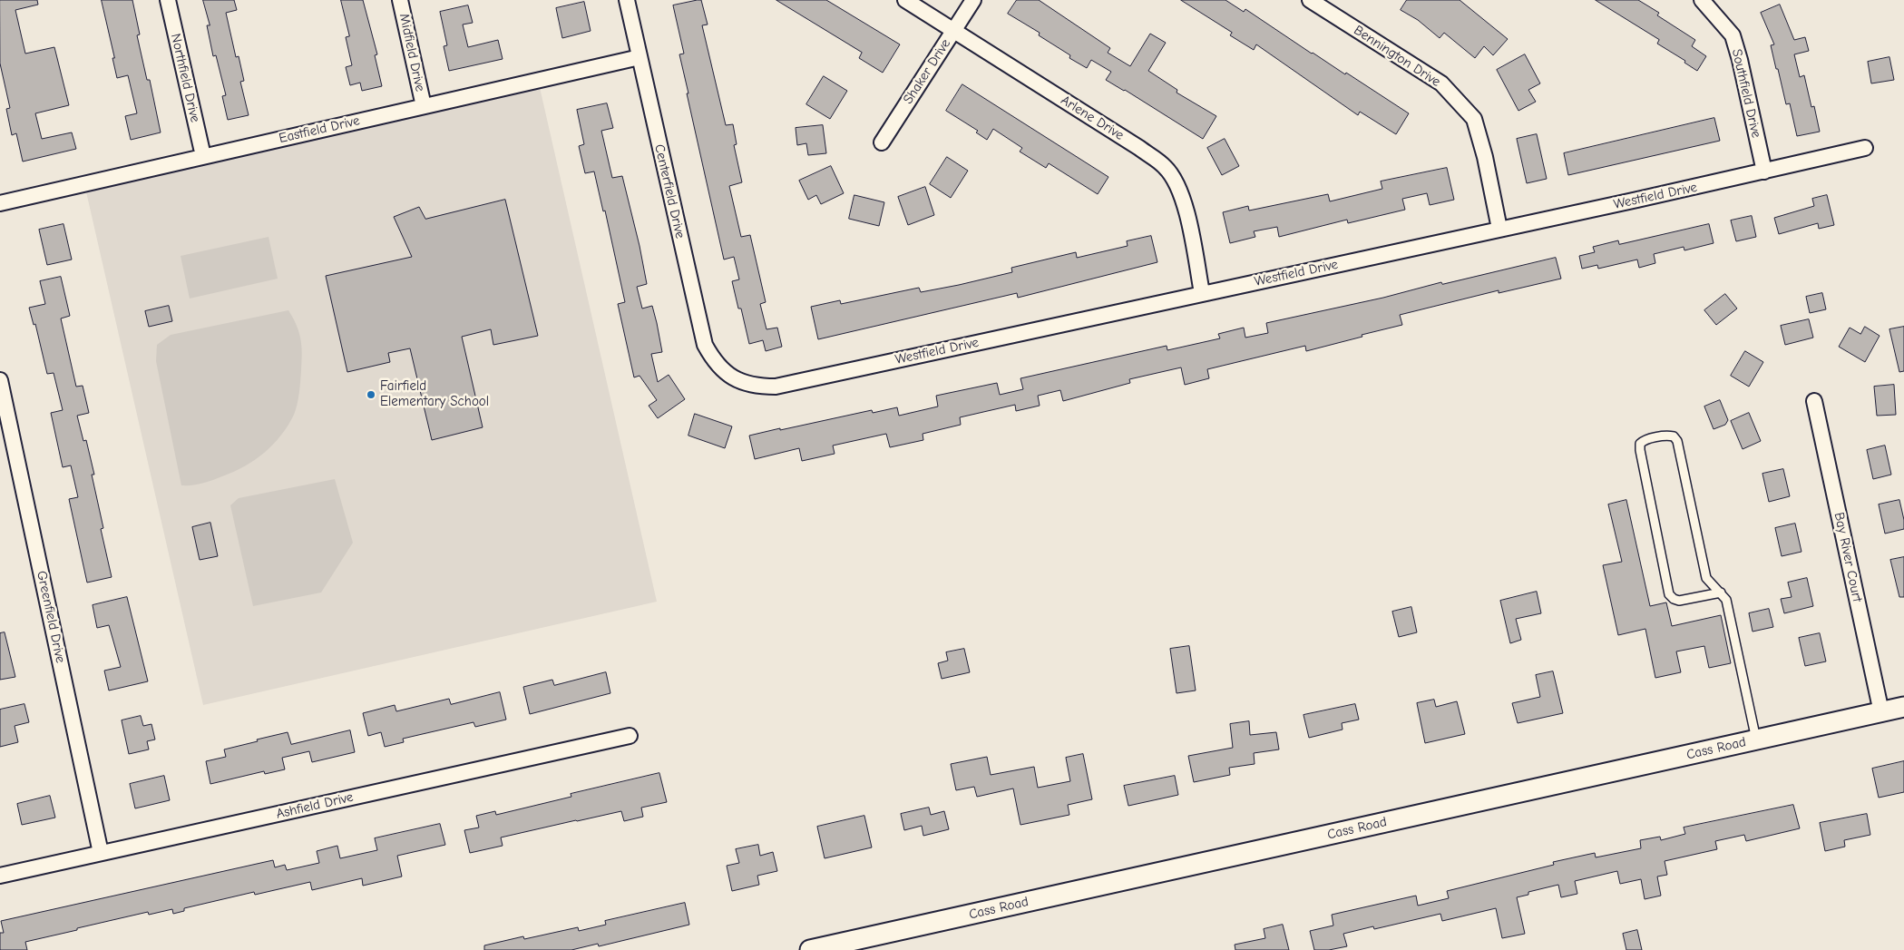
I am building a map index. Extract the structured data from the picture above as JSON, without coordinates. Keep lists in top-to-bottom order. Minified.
{"streets":{"street":["Midfield Drive","Bennington Drive","Shaker Drive","Northfield Drive","Southfield Drive","Arlene Drive","Eastfield Drive","Centerfield Drive","Westfield Drive","Bay River Court","Greenfield Drive","Cass Road","Ashfield Drive"]},"crossings":[["Midfield Drive","Eastfield Drive"],["Bennington Drive","Westfield Drive"],["Shaker Drive","Arlene Drive"],["Northfield Drive","Eastfield Drive"],["Southfield Drive","Westfield Drive"],["Arlene Drive","Westfield Drive"],["Eastfield Drive","Centerfield Drive"],["Centerfield Drive","Westfield Drive"],["Bay River Court","Cass Road"],["Greenfield Drive","Ashfield Drive"]],"places":["Fairfield Elementary School"]}
